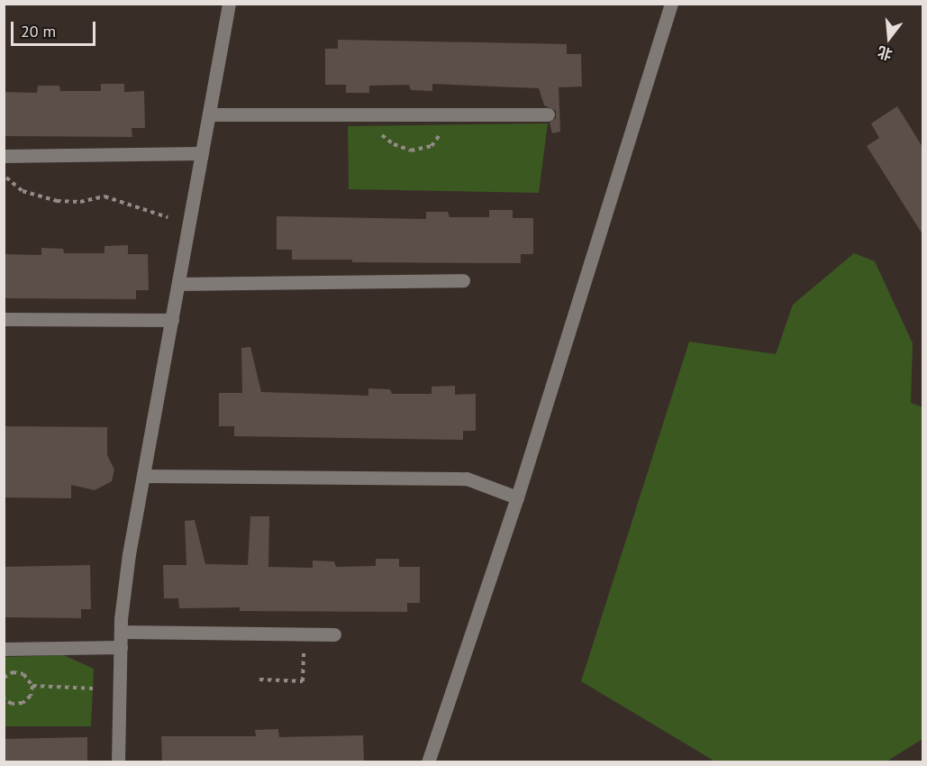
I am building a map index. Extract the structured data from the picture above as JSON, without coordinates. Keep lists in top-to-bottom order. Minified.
{"scale_bar":"20 m","north":"bottom"}
